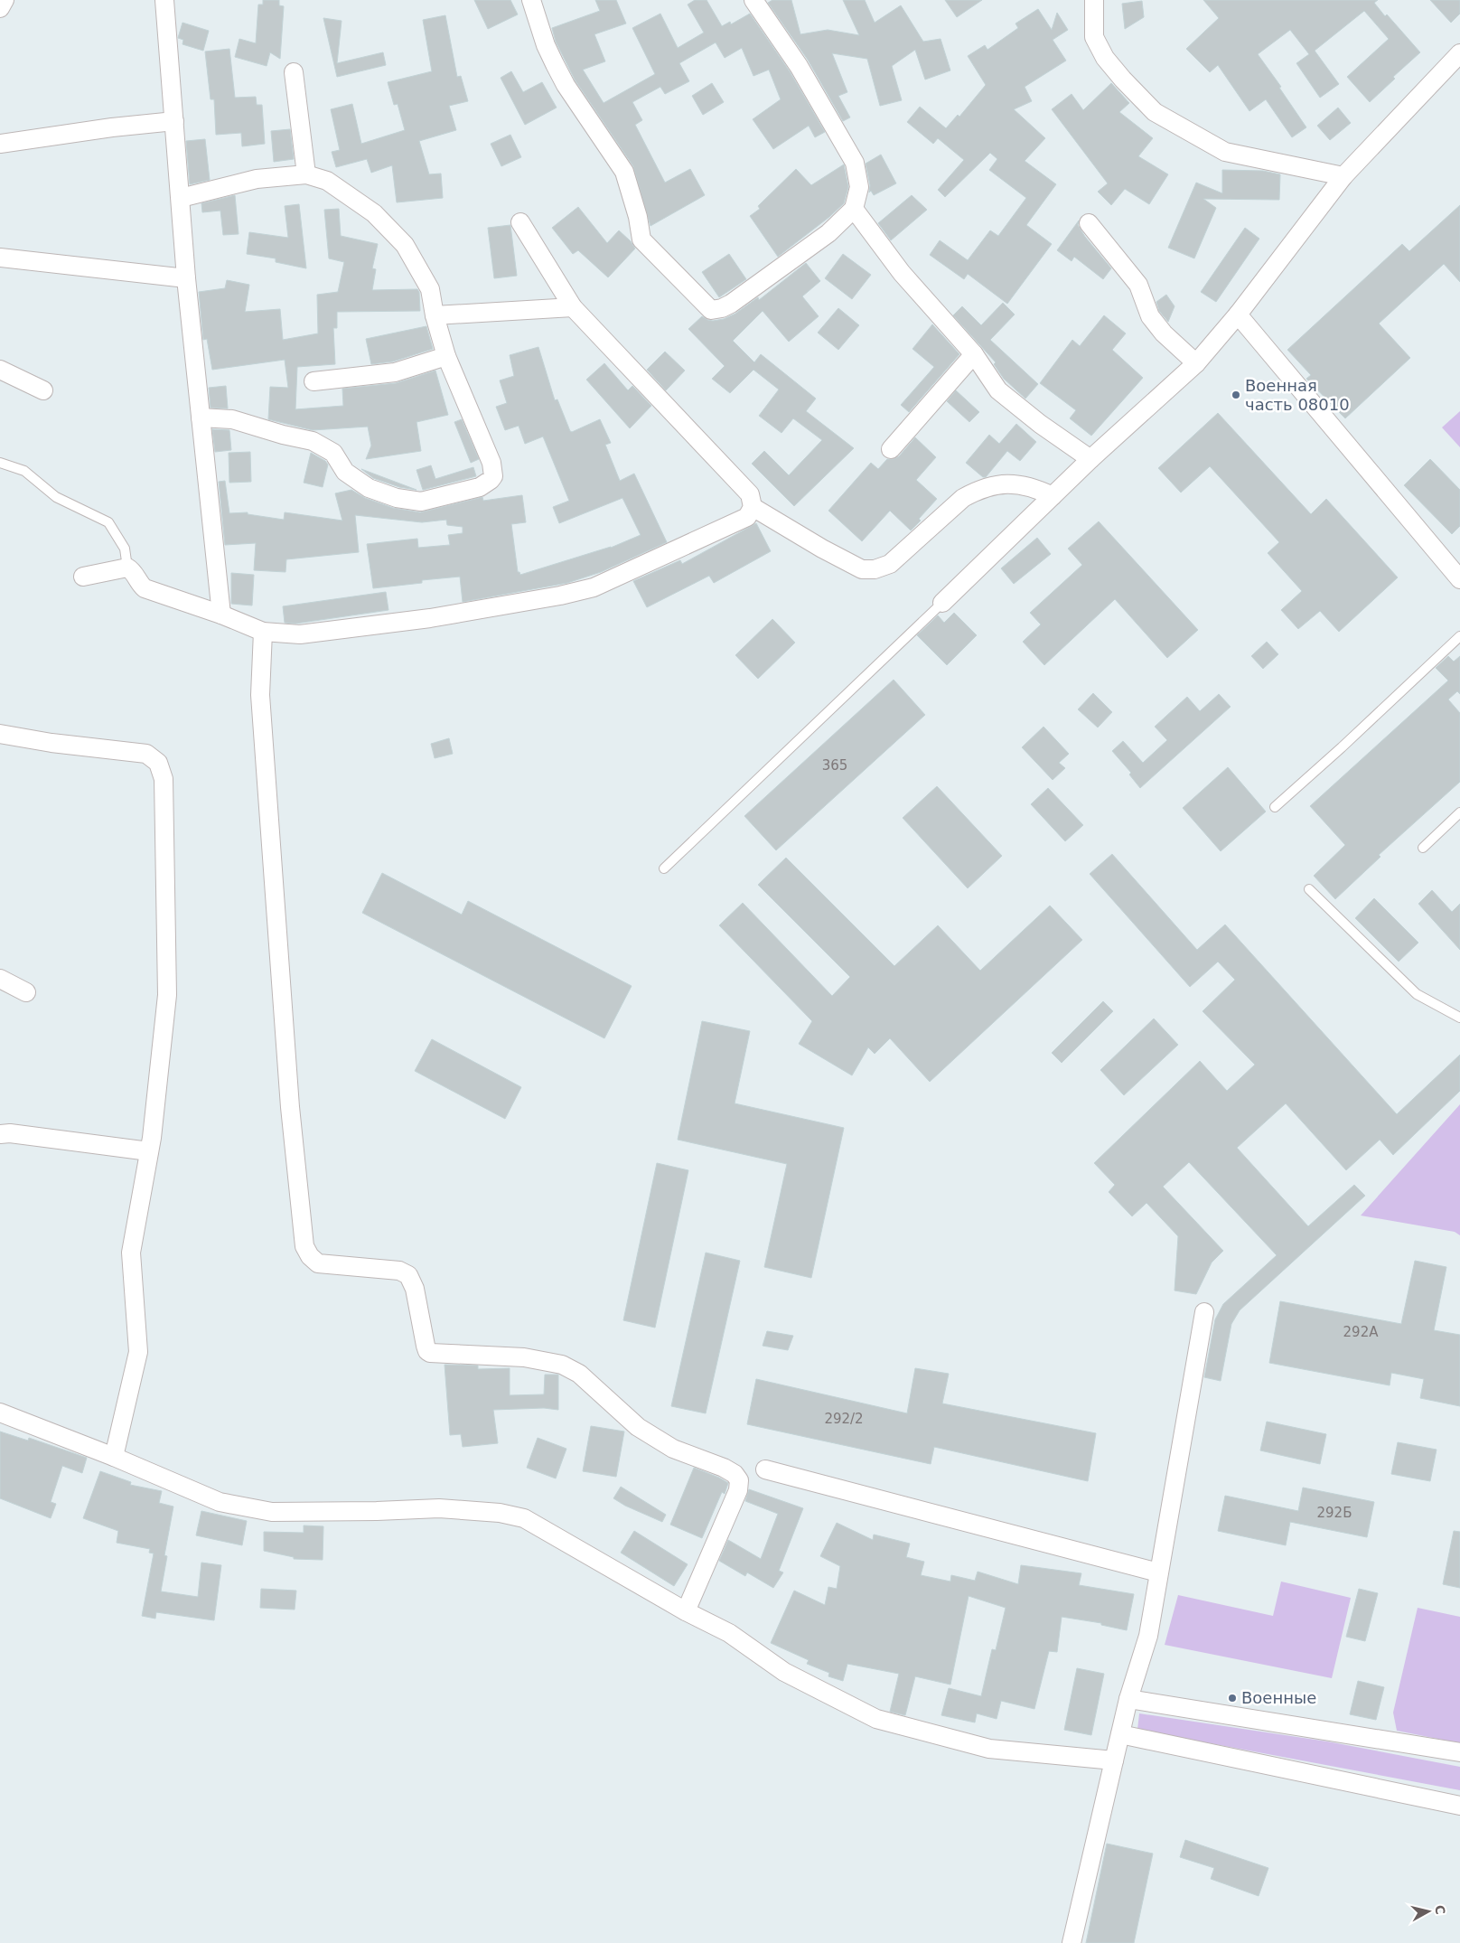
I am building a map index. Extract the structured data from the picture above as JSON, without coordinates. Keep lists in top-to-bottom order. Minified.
{"places":["Военная часть 08010","Военные"],"house_numbers":["365","292А","292/2","292Б"],"north":"right"}
